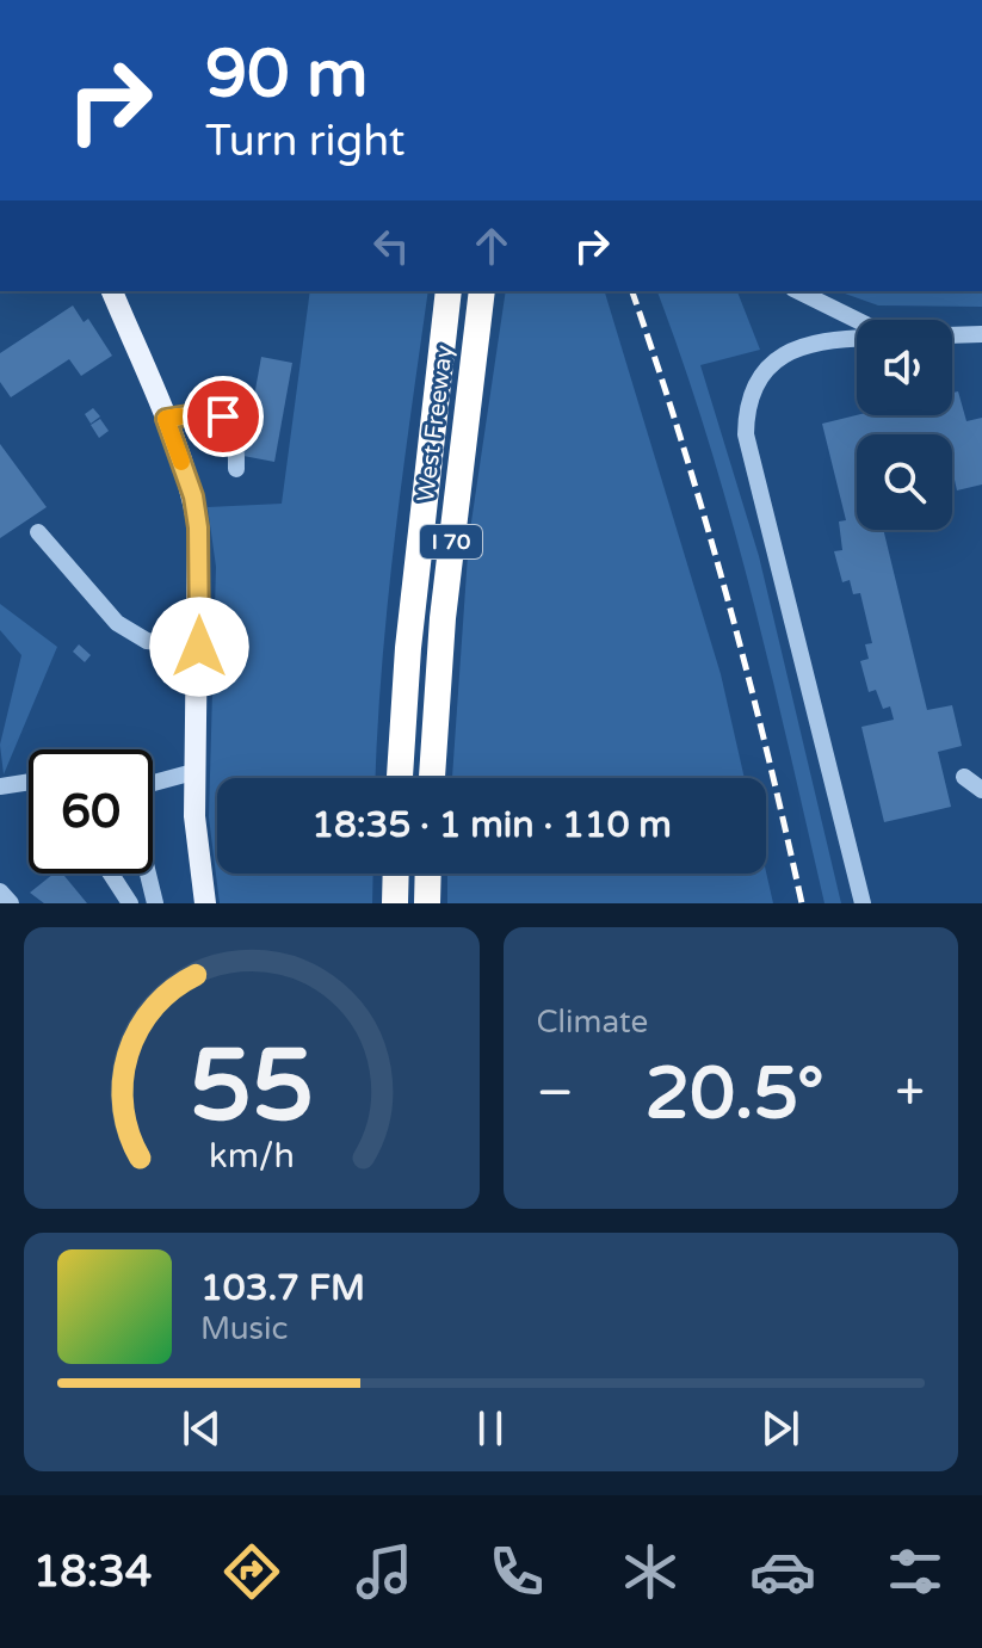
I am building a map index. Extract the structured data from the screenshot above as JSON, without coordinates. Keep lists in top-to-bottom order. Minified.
{"streets":{"highway":["West Freeway","I 70"]},"page":{"turn":["90 m","Turn right"],"limit":"60","trip":"18:35 · 1 min · 110 m","tile":"Climate","heat":["−","20.5°","+"],"song":["103.7 FM","Music"],"tabs":"18:34","gauge":["55","km/h"]}}
